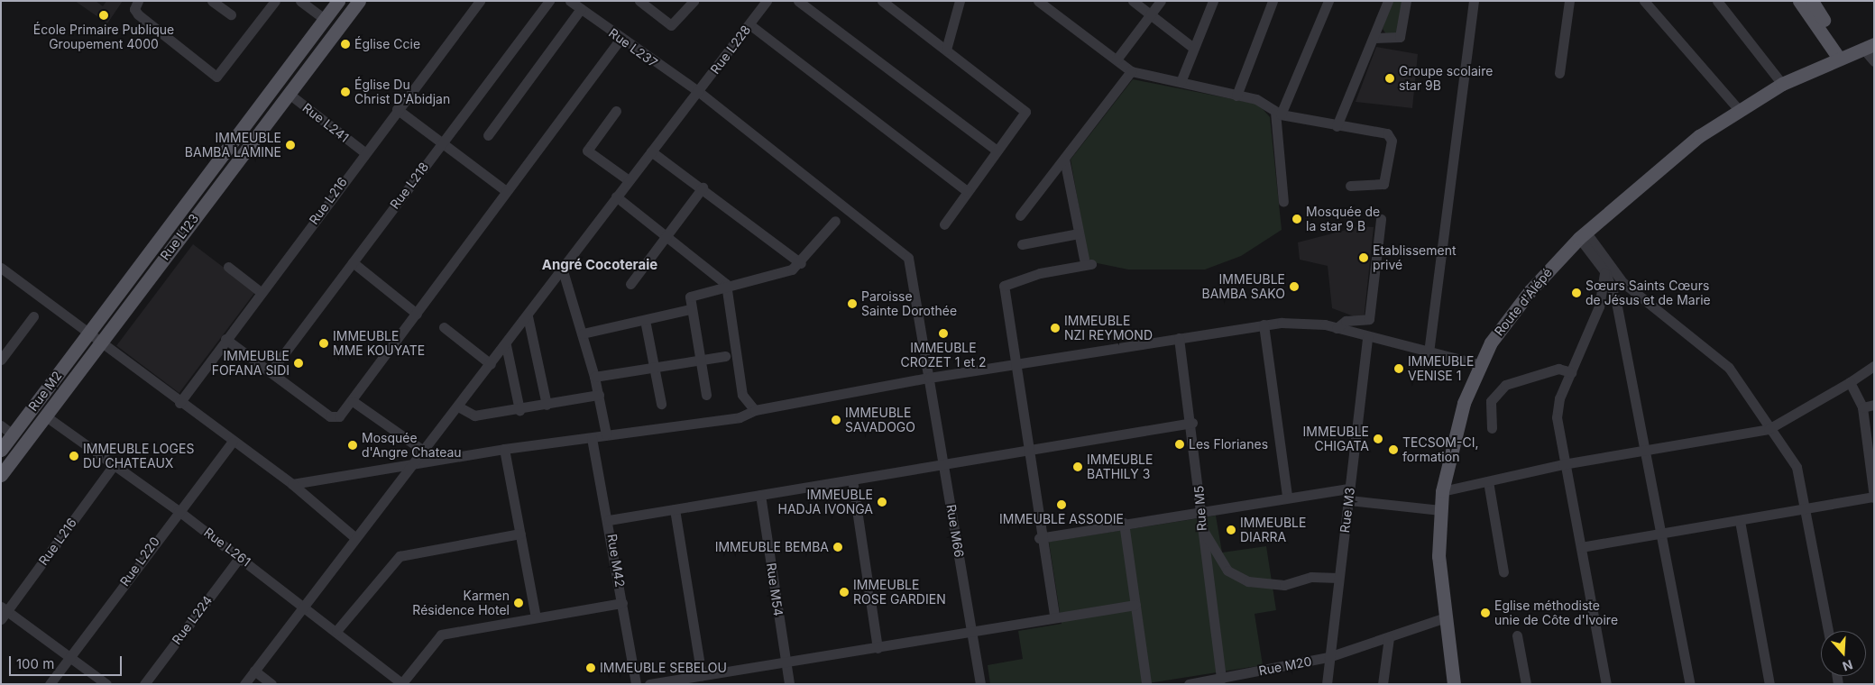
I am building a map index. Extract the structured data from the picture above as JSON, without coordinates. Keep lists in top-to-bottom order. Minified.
{"streets":{"main road":["Rue L123","Route d'Alépé","Rue M2"],"street":["Rue L237","Rue L228","Rue L241","Rue L218","Rue L216","Rue M5","Rue M3","Rue M66","Rue L261","Rue M42","Rue L220","Rue M54","Rue L224","Rue M20"]},"crossings":[["Rue L237","Rue L228"],["Rue L237","Rue M66"],["Rue L228","Rue L261"],["Rue L241","Rue L216"],["Rue L241","Rue L123"],["Rue L216","Rue L261"],["Rue L123","Rue M2"],["Rue L123","Rue L261"],["Route d'Alépé","Rue M20"],["Rue M5","Rue M20"],["Rue M3","Rue M20"],["Rue L261","Rue L220"],["Rue L261","Rue L224"]],"districts":["Angré Cocoteraie"],"places":["École Primaire Publique Groupement 4000","Église Ccie","Groupe scolaire star 9B","Église Du Christ D'Abidjan","IMMEUBLE BAMBA LAMINE","Mosquée de la star 9 B","Etablissement privé","IMMEUBLE BAMBA SAKO","Sœurs Saints Cœurs de Jésus et de Marie","Paroisse Sainte Dorothée","IMMEUBLE NZI REYMOND","IMMEUBLE CROZET 1 et 2","IMMEUBLE MME KOUYATE","IMMEUBLE FOFANA SIDI","IMMEUBLE VENISE 1","IMMEUBLE SAVADOGO","IMMEUBLE CHIGATA","Les Florianes","Mosquée d'Angre Chateau","TECSOM-CI, formation","IMMEUBLE LOGES DU CHATEAUX","IMMEUBLE BATHILY 3","IMMEUBLE HADJA IVONGA","IMMEUBLE ASSODIE","IMMEUBLE DIARRA","IMMEUBLE BEMBA","IMMEUBLE ROSE GARDIEN","Karmen Résidence Hotel","Eglise méthodiste unie de Côte d'Ivoire","IMMEUBLE SEBELOU"],"scale_bar":"100 m","north":"bottom"}
